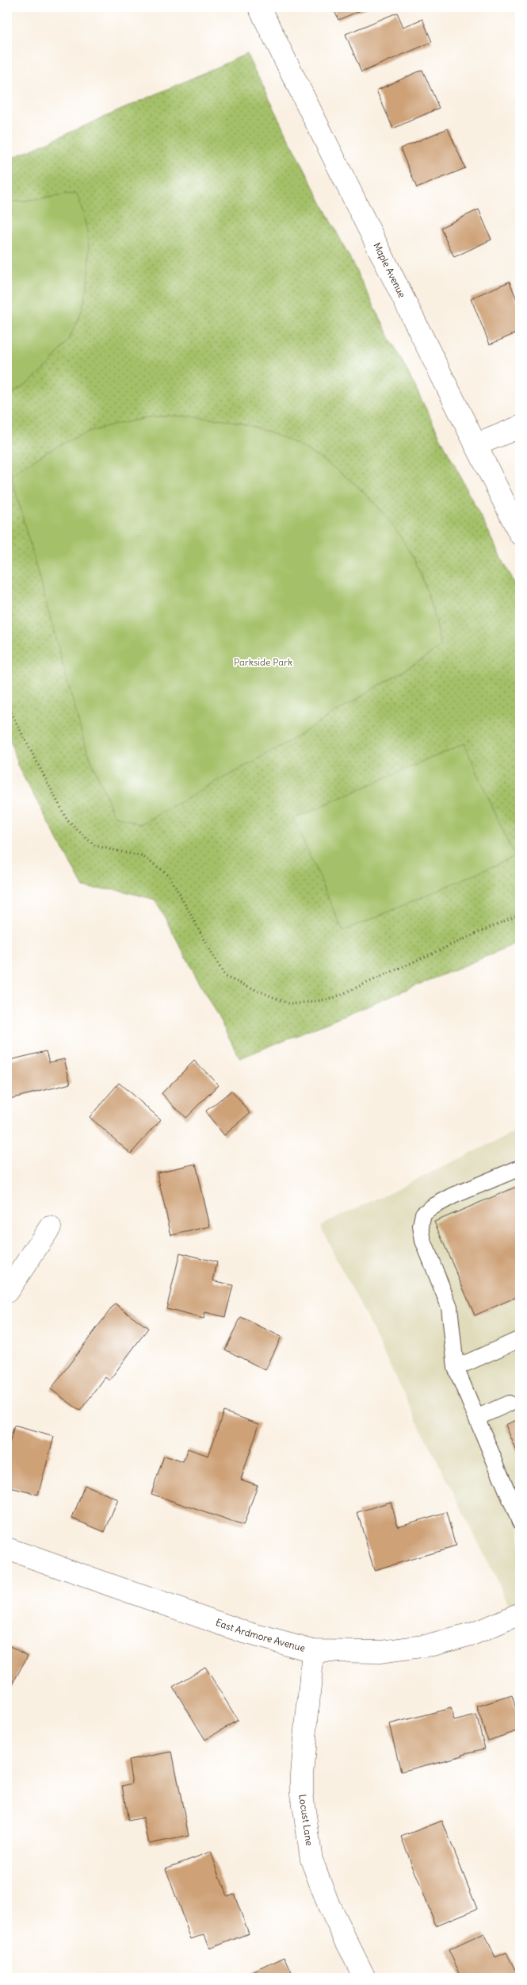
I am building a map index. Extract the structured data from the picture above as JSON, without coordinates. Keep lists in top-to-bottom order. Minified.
{"streets":{"street":["Maple Avenue","East Ardmore Avenue","Locust Lane"]},"crossings":[["East Ardmore Avenue","Locust Lane"]],"parks":["Parkside Park"]}
